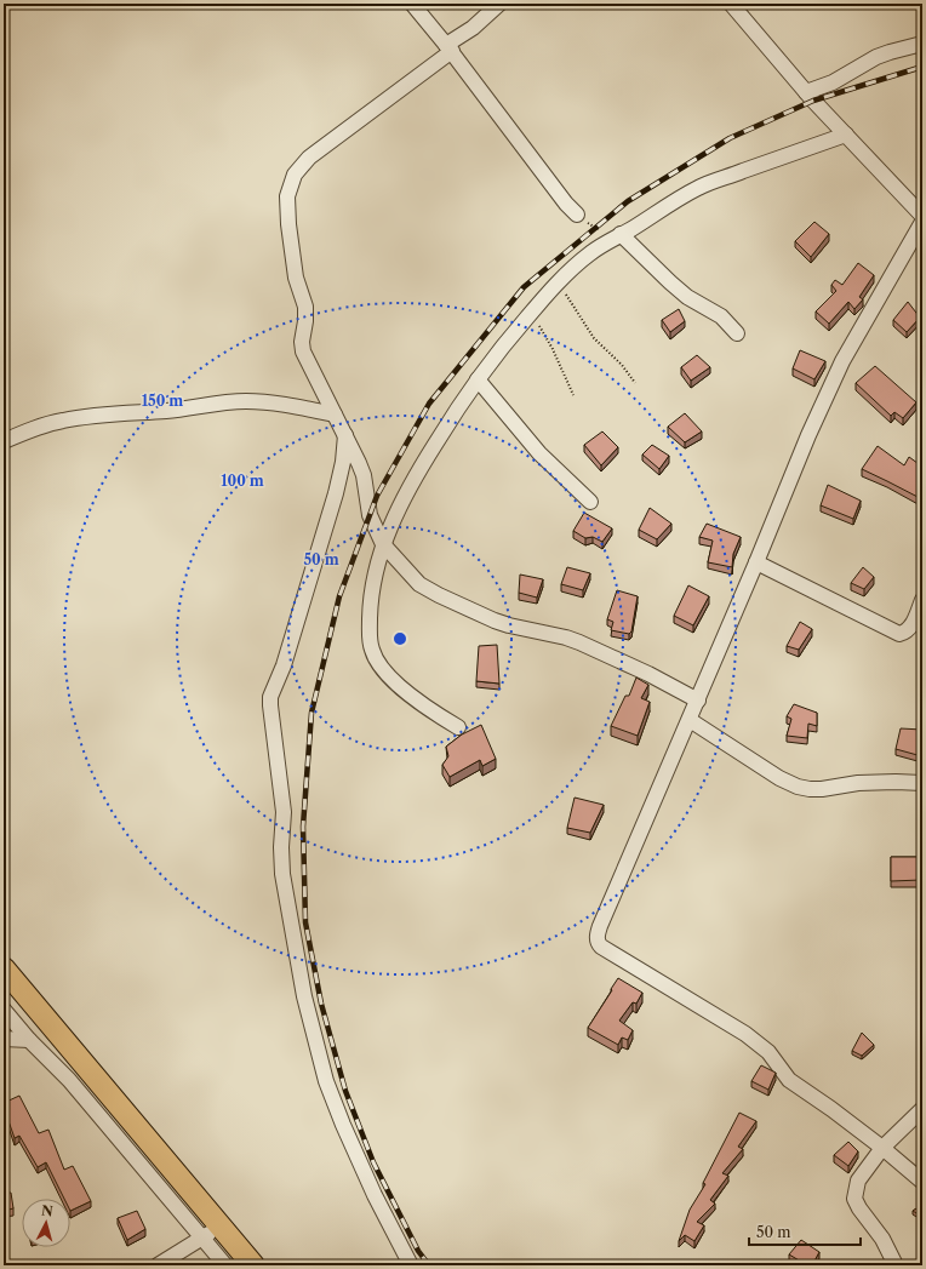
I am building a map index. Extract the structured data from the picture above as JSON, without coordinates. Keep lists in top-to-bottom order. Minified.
{"scale_bar":"50 m","north":"top","rings":["150 m","100 m","50 m"]}
